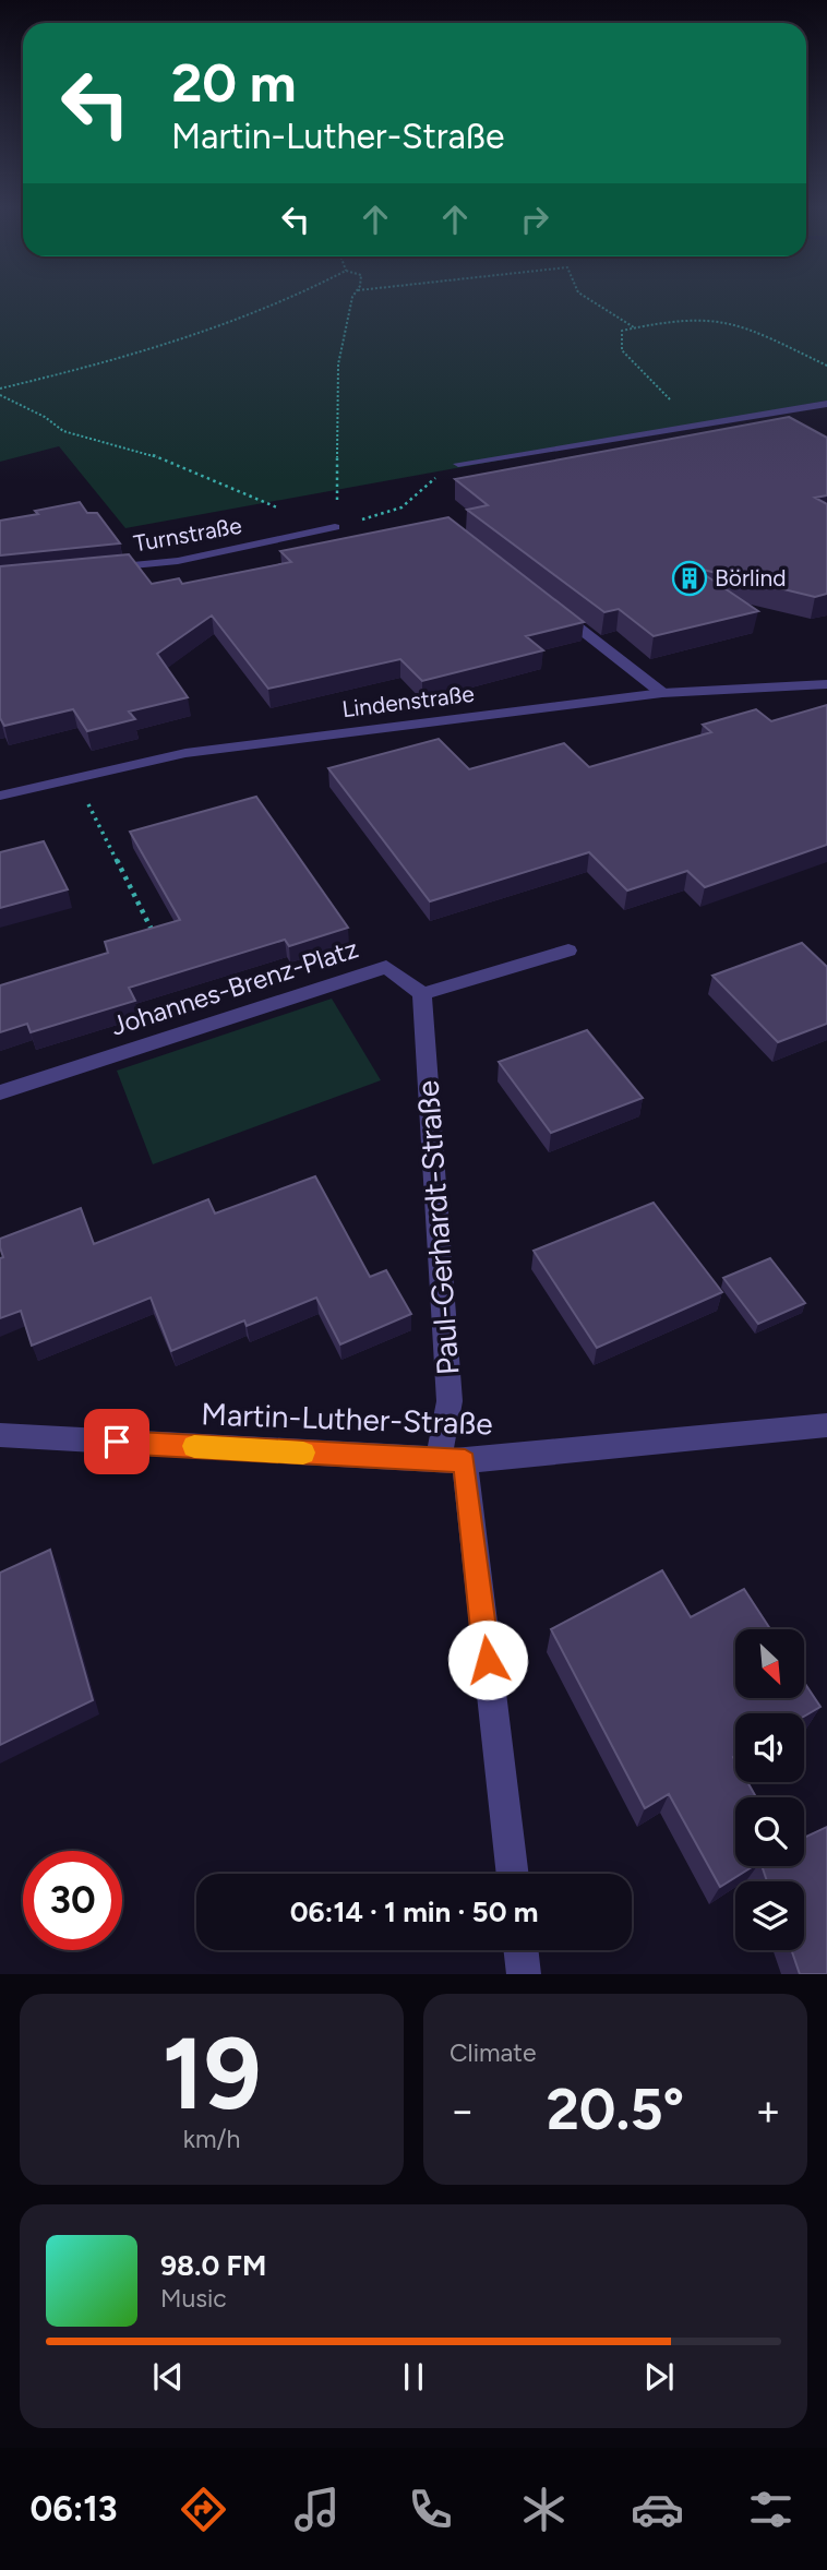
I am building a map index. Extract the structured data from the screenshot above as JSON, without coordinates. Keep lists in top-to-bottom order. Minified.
{"streets":{"street":["Turnstraße","Lindenstraße","Johannes-Brenz-Platz","Paul-Gerhardt-Straße","Martin-Luther-Straße"]},"crossings":[["Johannes-Brenz-Platz","Paul-Gerhardt-Straße"],["Paul-Gerhardt-Straße","Martin-Luther-Straße"]],"places":{"building":["Börlind"]},"north":"bottom right","page":{"turn":["20 m","Martin-Luther-Straße"],"limit":"30","trip":"06:14 · 1 min · 50 m","tile":[["19","km/h"],"Climate"],"heat":["−","20.5°","+"],"song":["98.0 FM","Music"],"tabs":"06:13"}}
